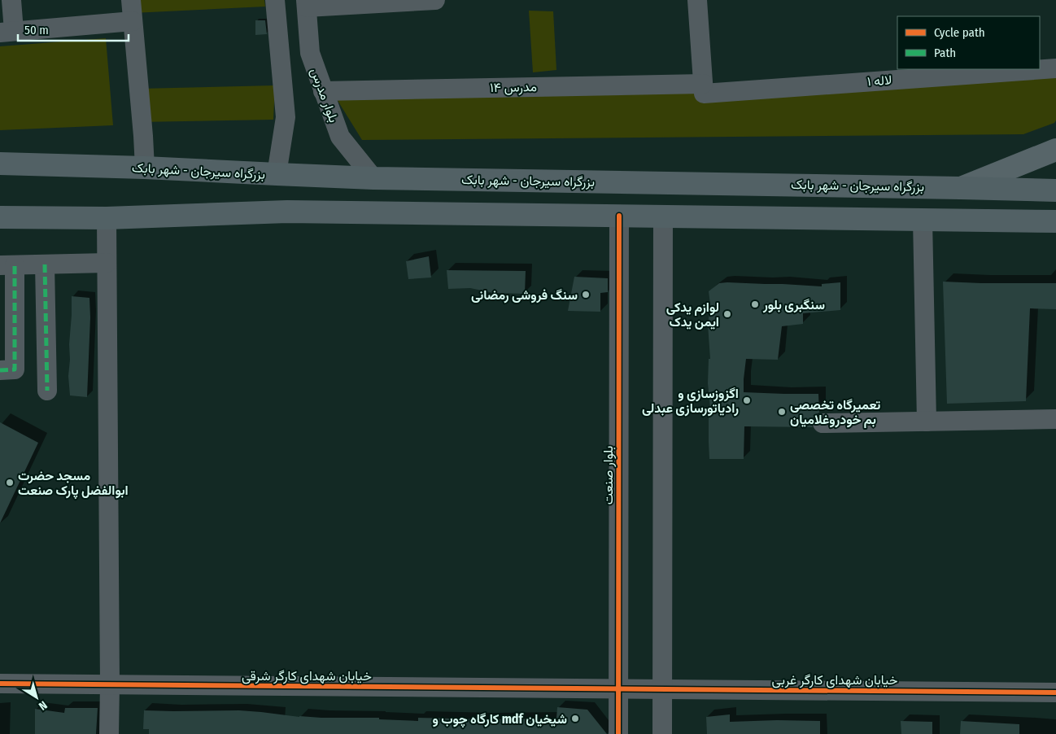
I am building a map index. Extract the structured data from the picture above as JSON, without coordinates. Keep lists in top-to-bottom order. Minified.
{"streets":{"highway":["بزرگراه سیرجان - شهر بابک"],"street":["لاله ۱","مدرس ۱۴","بلوار مدرس","بلوار صنعت","خیابان شهدای کارگر شرقی","خیابان شهدای کارگر غربی"]},"crossings":[["لاله ۱","مدرس ۱۴"],["مدرس ۱۴","بلوار مدرس"],["بلوار مدرس","بزرگراه سیرجان - شهر بابک"],["بلوار صنعت","خیابان شهدای کارگر شرقی"],["بلوار صنعت","خیابان شهدای کارگر غربی"],["خیابان شهدای کارگر شرقی","خیابان شهدای کارگر غربی"]],"places":["سنگ فروشی رمضانی","سنگبری بلور","لوازم یدکی ایمن یدک","اگزوزسازی و رادیاتورسازی عبدلی","تعمیرگاه تخصصی بم خودروغلامیان","مسجد حضرت ابوالفضل پارک صنعت","کارگاه چوب و mdf شیخیان"],"legend":["Cycle path","Path"],"scale_bar":"50 m","north":"bottom right"}
